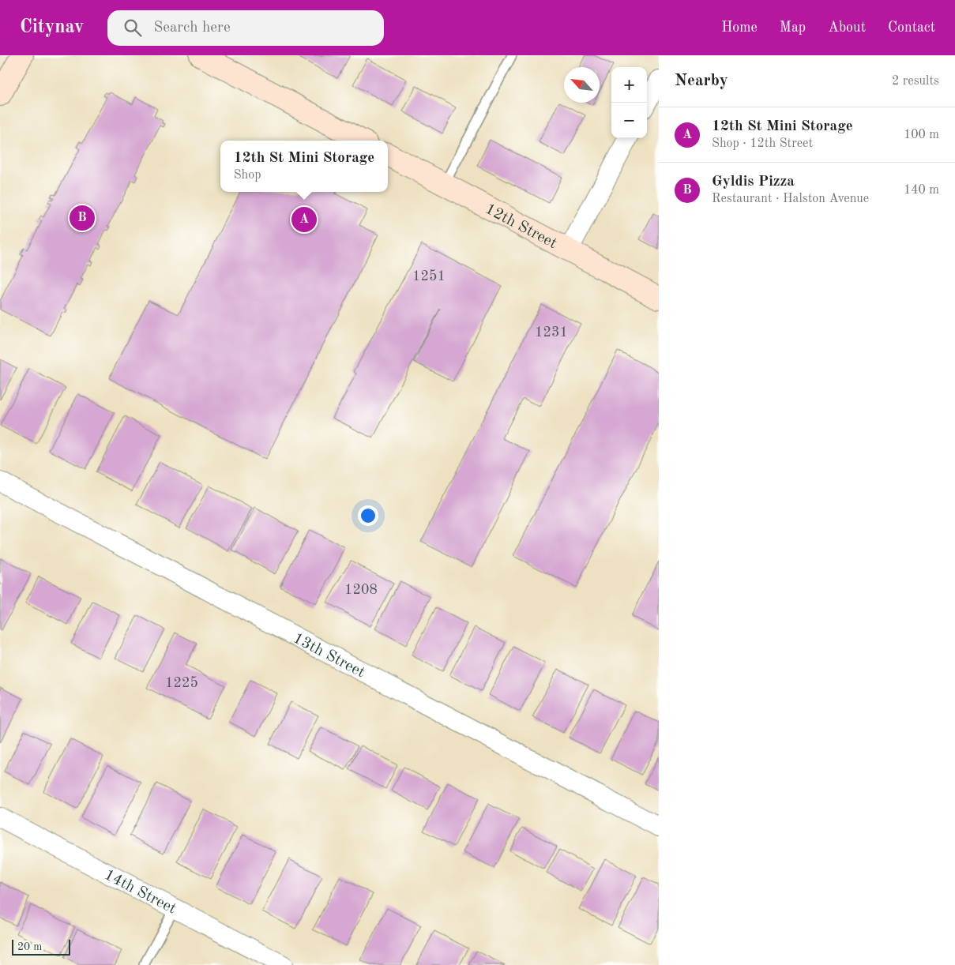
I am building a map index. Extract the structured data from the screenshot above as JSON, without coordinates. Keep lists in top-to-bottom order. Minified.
{"streets":{"street":["12th Street","13th Street","14th Street"]},"house_numbers":["1251","1231","1208","1225"],"scale_bar":"20 m","north":"top left","page":{"header":"Citynav","search":"Search here","nav":["Home","Map","About","Contact"],"heading":["Nearby","2 results"],"map_buttons":["+","−"],"list":[{"mark":"A","name":"12th St Mini Storage","note":"Shop · 12th Street","value":"100 m"},{"mark":"B","name":"Gyldis Pizza","note":"Restaurant · Halston Avenue","value":"140 m"}],"popup":["12th St Mini Storage","Shop"],"pins":["B","A"],"scale":"20 m"}}
